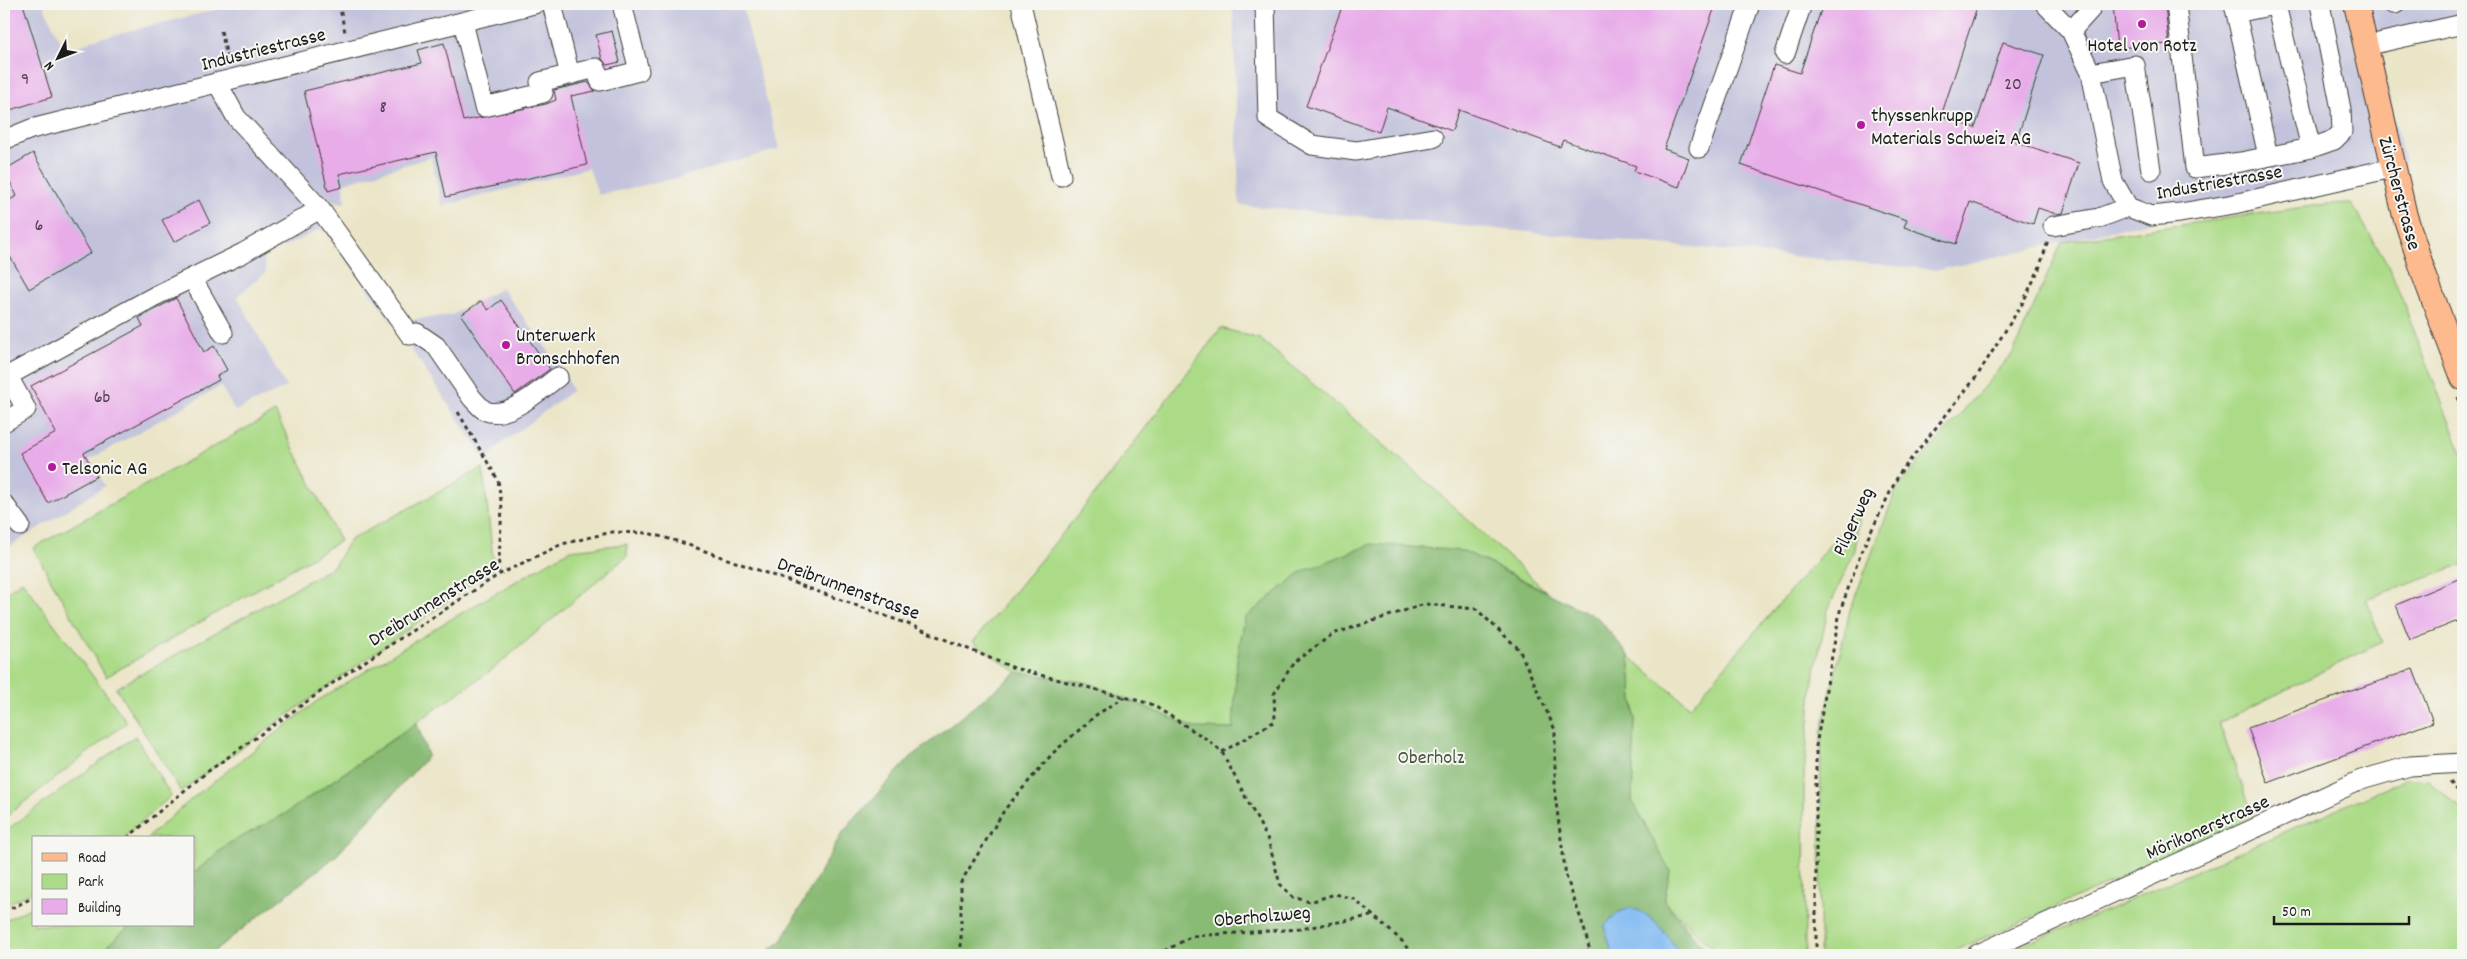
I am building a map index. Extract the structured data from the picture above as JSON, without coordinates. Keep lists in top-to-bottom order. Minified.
{"streets":{"main road":["Zürcherstrasse"],"street":["Industriestrasse","Mörikonerstrasse"],"path":["Pilgerweg","Dreibrunnenstrasse","Oberholzweg"]},"crossings":[["Industriestrasse","Zürcherstrasse"],["Dreibrunnenstrasse","Oberholzweg"]],"parks":["Oberholz"],"places":["Hotel von Rotz","thyssenkrupp Materials Schweiz AG","Unterwerk Bronschhofen","Telsonic AG"],"house_numbers":["9","20","8","6","6b"],"legend":["Road","Park","Building"],"scale_bar":"50 m","north":"bottom left"}
